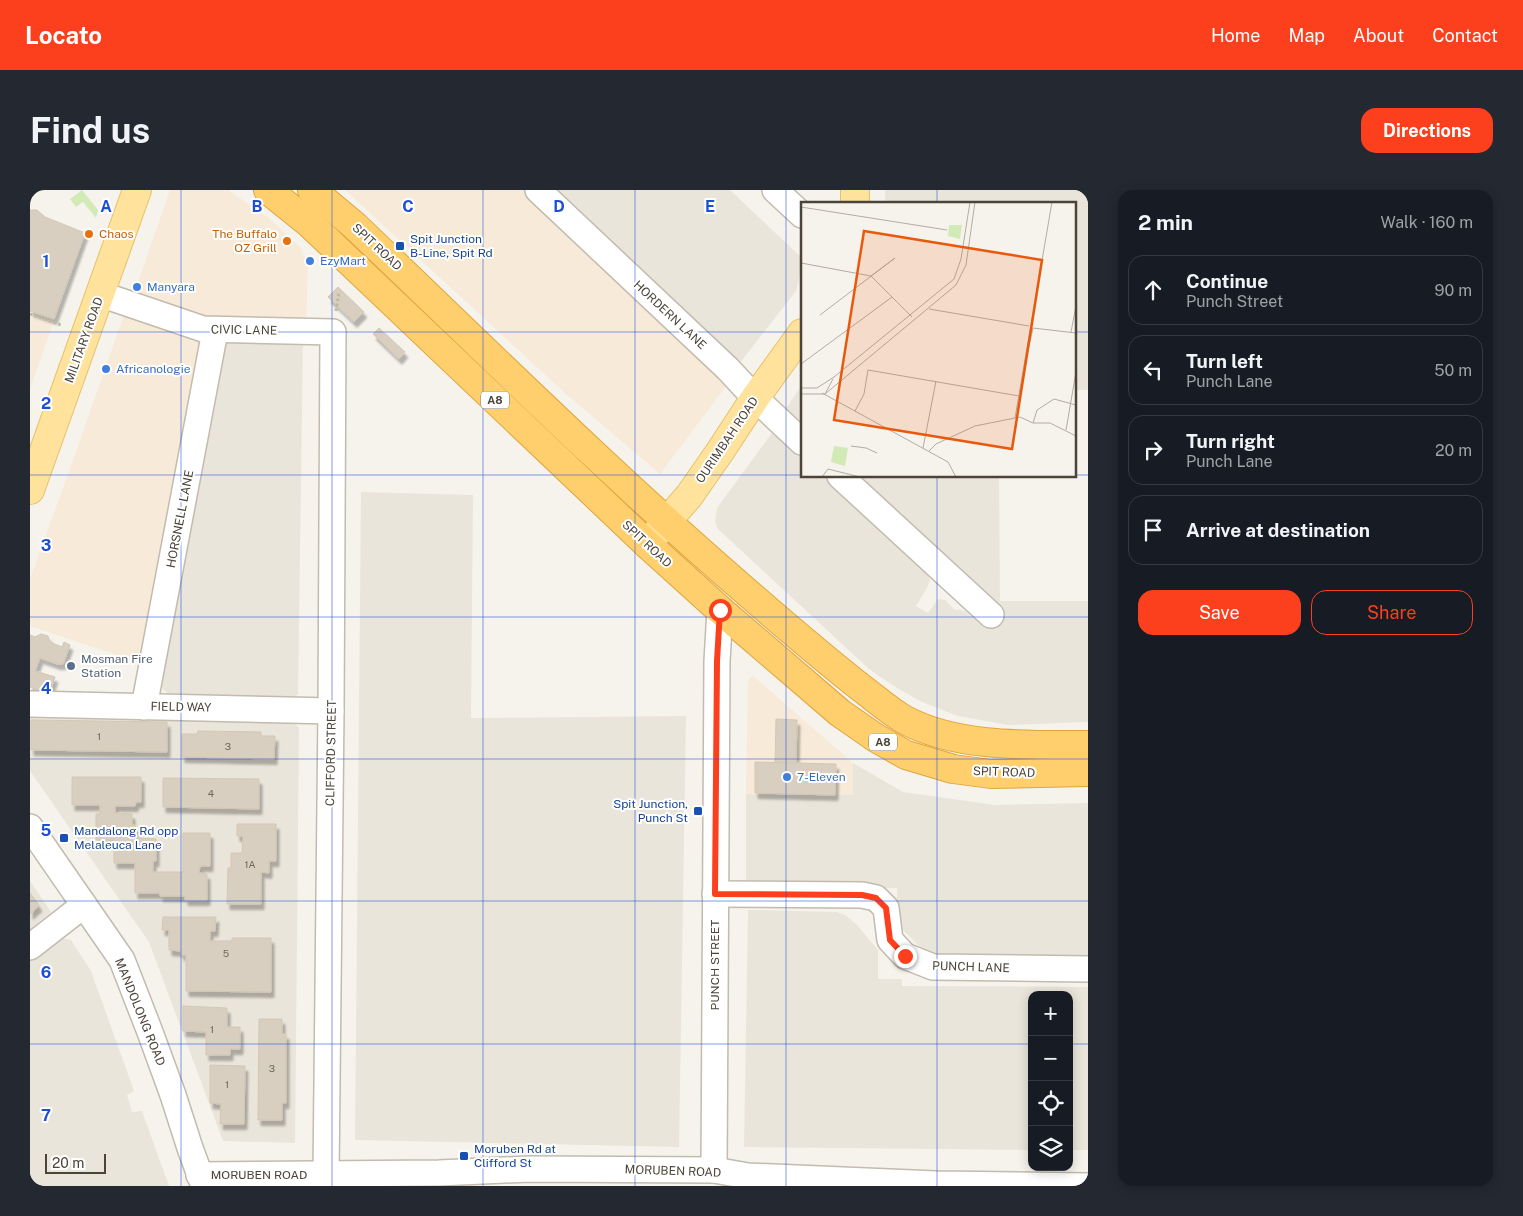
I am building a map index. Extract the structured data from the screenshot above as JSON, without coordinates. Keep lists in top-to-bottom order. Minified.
{"streets":{"highway":["SPIT ROAD","A8"],"main road":["MILITARY ROAD","OURIMBAH ROAD"],"street":["HORDERN LANE","CIVIC LANE","HORSNELL LANE","FIELD WAY","CLIFFORD STREET","PUNCH STREET","PUNCH LANE","MANDOLONG ROAD","MORUBEN ROAD"]},"crossings":[["SPIT ROAD","OURIMBAH ROAD"],["SPIT ROAD","PUNCH STREET"],["HORDERN LANE","OURIMBAH ROAD"],["CIVIC LANE","MILITARY ROAD"],["CIVIC LANE","HORSNELL LANE"],["CIVIC LANE","CLIFFORD STREET"],["HORSNELL LANE","FIELD WAY"],["FIELD WAY","CLIFFORD STREET"],["CLIFFORD STREET","MORUBEN ROAD"],["PUNCH STREET","PUNCH LANE"],["PUNCH STREET","MORUBEN ROAD"],["MANDOLONG ROAD","MORUBEN ROAD"]],"places":{"other":["Chaos","The Buffalo OZ Grill","EzyMart","Manyara","Africanologie","Mosman Fire Station","7-Eleven"],"transit":["Spit Junction B-Line, Spit Rd","Spit Junction, Punch St","Mandalong Rd opp Melaleuca Lane","Moruben Rd at Clifford St"]},"house_numbers":["1","3","4","1A","5","1","3","1"],"scale_bar":"20 m","page":{"header":"Locato","nav":["Home","Map","About","Contact"],"buttons":["Directions",["Save","Share"]],"title":"Find us","heading":["2 min","Walk · 160 m"],"list":[["Continue","Punch Street","90 m"],["Turn left","Punch Lane","50 m"],["Turn right","Punch Lane","20 m"],"Arrive at destination"],"map_buttons":["+","−"],"scale":"20 m"},"grid":{"columns":["A","B","C","D","E"],"rows":["1","2","3","4","5","6","7"]}}
